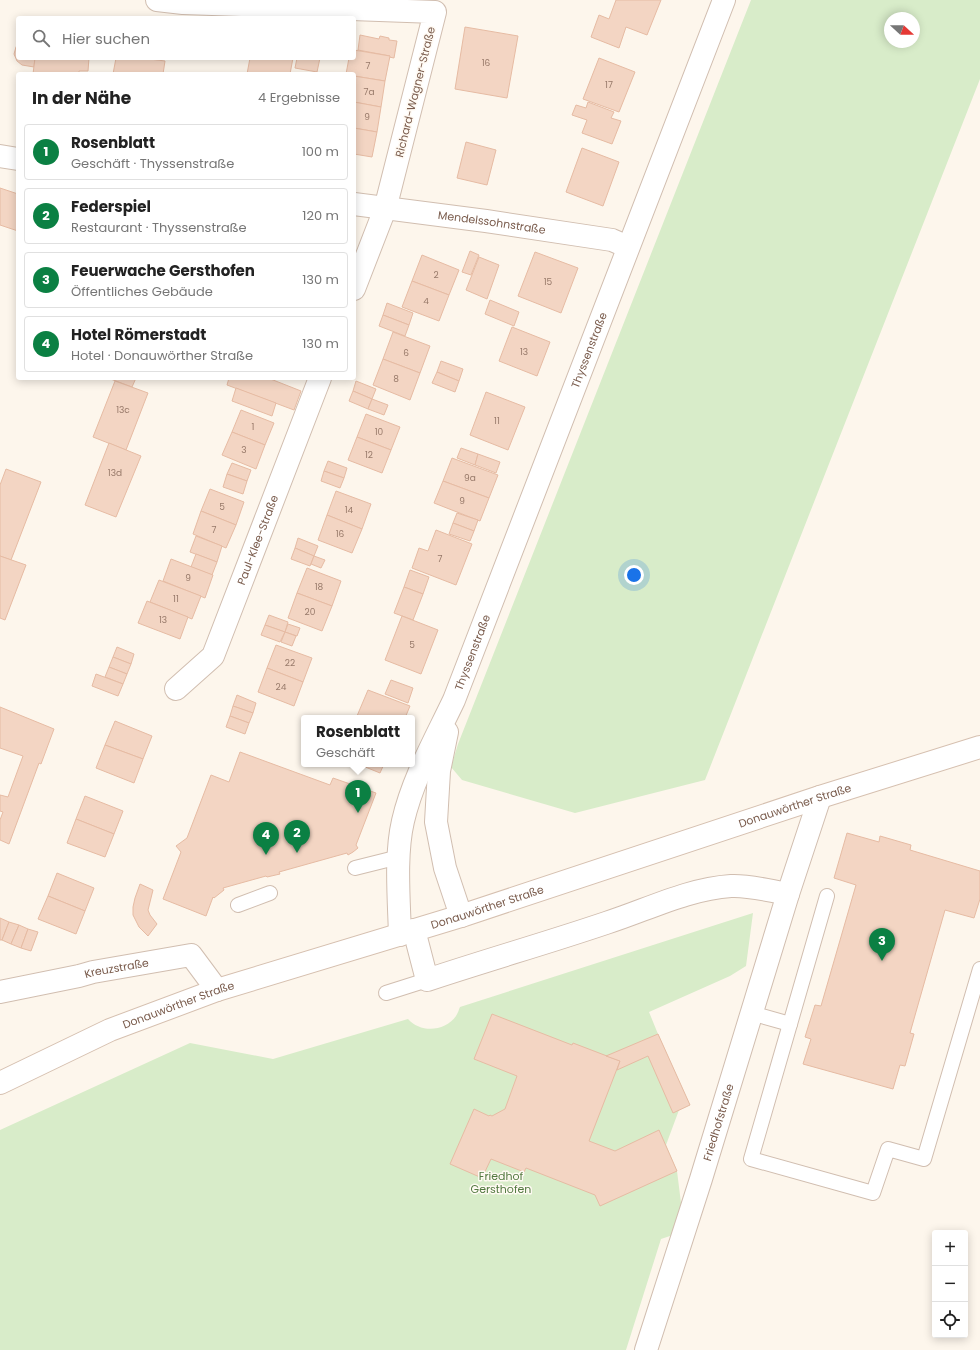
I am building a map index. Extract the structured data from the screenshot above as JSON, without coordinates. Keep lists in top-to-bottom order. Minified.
{"streets":{"street":["Richard-Wagner-Straße","Mendelssohnstraße","Thyssenstraße","Paul-Klee-Straße","Donauwörther Straße","Kreuzstraße","Friedhofstraße"]},"crossings":[["Richard-Wagner-Straße","Mendelssohnstraße"],["Mendelssohnstraße","Thyssenstraße"],["Thyssenstraße","Donauwörther Straße"],["Donauwörther Straße","Kreuzstraße"],["Donauwörther Straße","Friedhofstraße"]],"parks":["Friedhof Gersthofen"],"house_numbers":["16","7","17","7a","9","2","15","4","13","6","8","13c","11","1","10","3","12","13d","9a","9","5","14","7","16","7","9","18","11","20","13","5","22","24"],"north":"right","page":{"search":"Hier suchen","heading":["In der Nähe","4 Ergebnisse"],"list":[{"mark":"1","name":"Rosenblatt","note":"Geschäft · Thyssenstraße","value":"100 m"},{"mark":"2","name":"Federspiel","note":"Restaurant · Thyssenstraße","value":"120 m"},{"mark":"3","name":"Feuerwache Gersthofen","note":"Öffentliches Gebäude","value":"130 m"},{"mark":"4","name":"Hotel Römerstadt","note":"Hotel · Donauwörther Straße","value":"130 m"}],"popup":["Rosenblatt","Geschäft"],"pins":["1","2","4","3"],"map_buttons":["+","−"]}}
